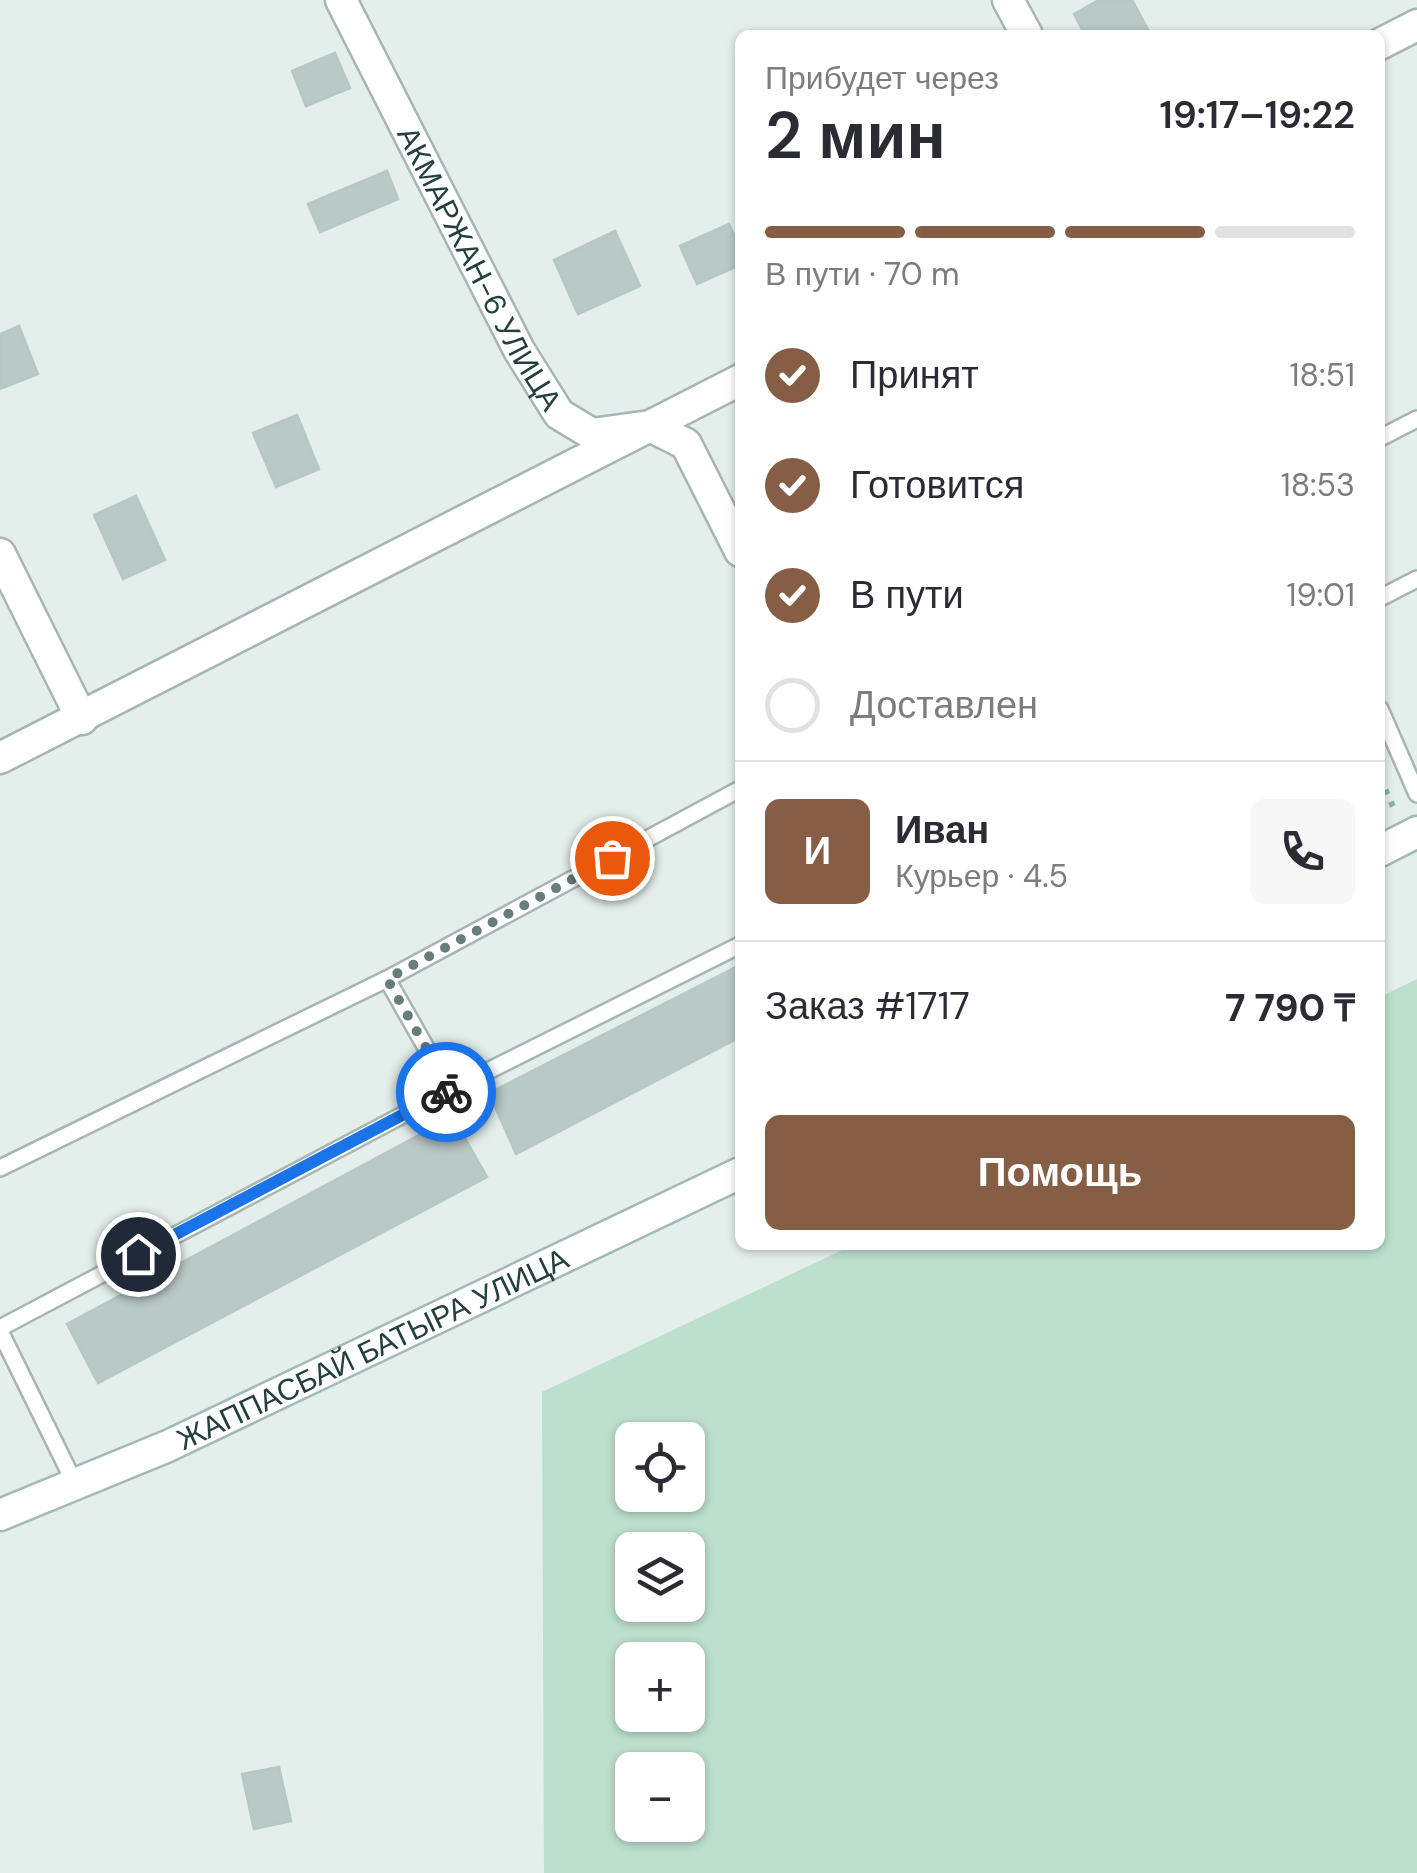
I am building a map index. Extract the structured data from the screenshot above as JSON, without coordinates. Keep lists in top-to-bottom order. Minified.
{"streets":{"street":["АКМАРЖАН-6 УЛИЦА","ЖАППАСБАЙ БАТЫРА УЛИЦА"]},"page":{"heading":["2 мин","Прибудет через","19:17–19:22"],"panel":["Иван","Курьер · 4.5","Заказ #1717","7 790 ₸"],"bar":"В пути · 70 m","list":[["Принят","18:51"],["Готовится","18:53"],["В пути","19:01"],"Доставлен"],"round":"И","buttons":"Помощь","map_buttons":["+","−"]}}
